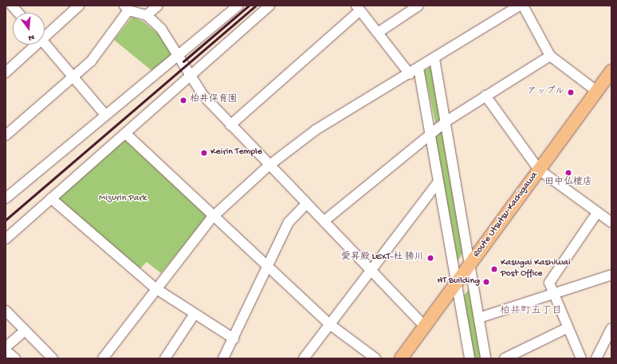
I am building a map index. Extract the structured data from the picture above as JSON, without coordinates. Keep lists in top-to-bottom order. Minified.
{"streets":{"main road":["Route Utsutsu-Kachigawa"]},"districts":["柏井町五丁目"],"parks":["Mizurin Park"],"places":["アップル","柏井保育園","Keirin Temple","田中仏檀店","愛昇殿 LEXT-杜 勝川","Kasugai Kashiwai Post Office","HT Building"],"north":"bottom"}
